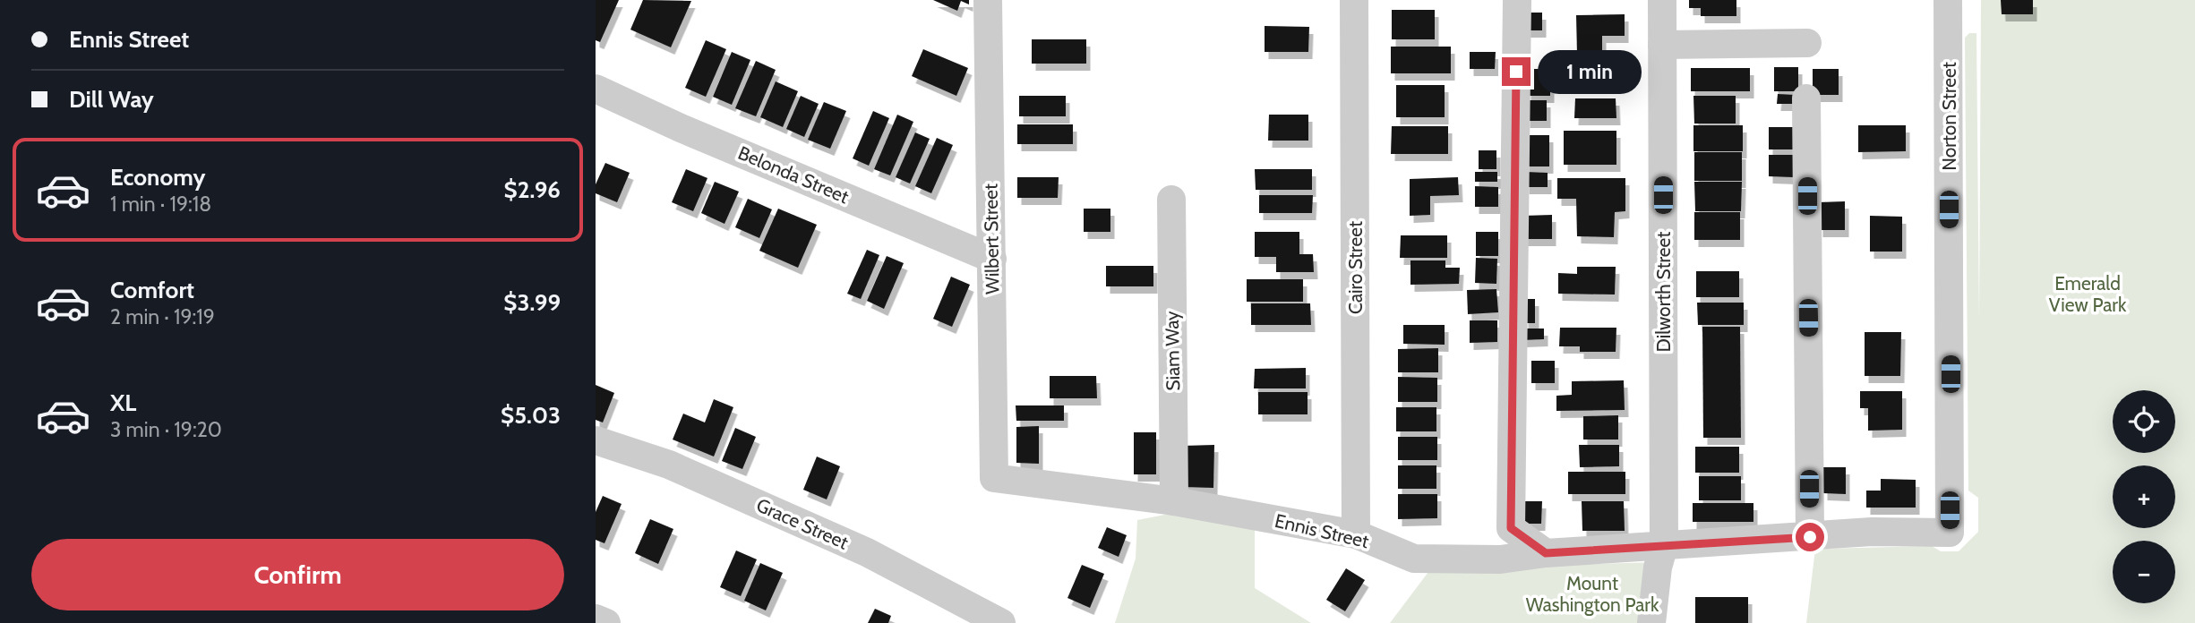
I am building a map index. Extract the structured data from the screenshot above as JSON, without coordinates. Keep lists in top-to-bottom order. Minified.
{"streets":{"street":["Norton Street","Belonda Street","Wilbert Street","Cairo Street","Dilworth Street","Siam Way","Grace Street","Ennis Street"]},"crossings":[["Norton Street","Ennis Street"],["Belonda Street","Wilbert Street"],["Wilbert Street","Ennis Street"],["Cairo Street","Ennis Street"],["Dilworth Street","Ennis Street"],["Siam Way","Ennis Street"]],"parks":["Emerald View Park","Mount Washington Park"],"page":{"banner":["Ennis Street","Dill Way"],"bubble":"1 min","list":[{"name":"Economy","note":"1 min · 19:18","value":"$2.96"},{"name":"Comfort","note":"2 min · 19:19","value":"$3.99"},{"name":"XL","note":"3 min · 19:20","value":"$5.03"}],"map_buttons":["+","−"],"buttons":"Confirm"}}
